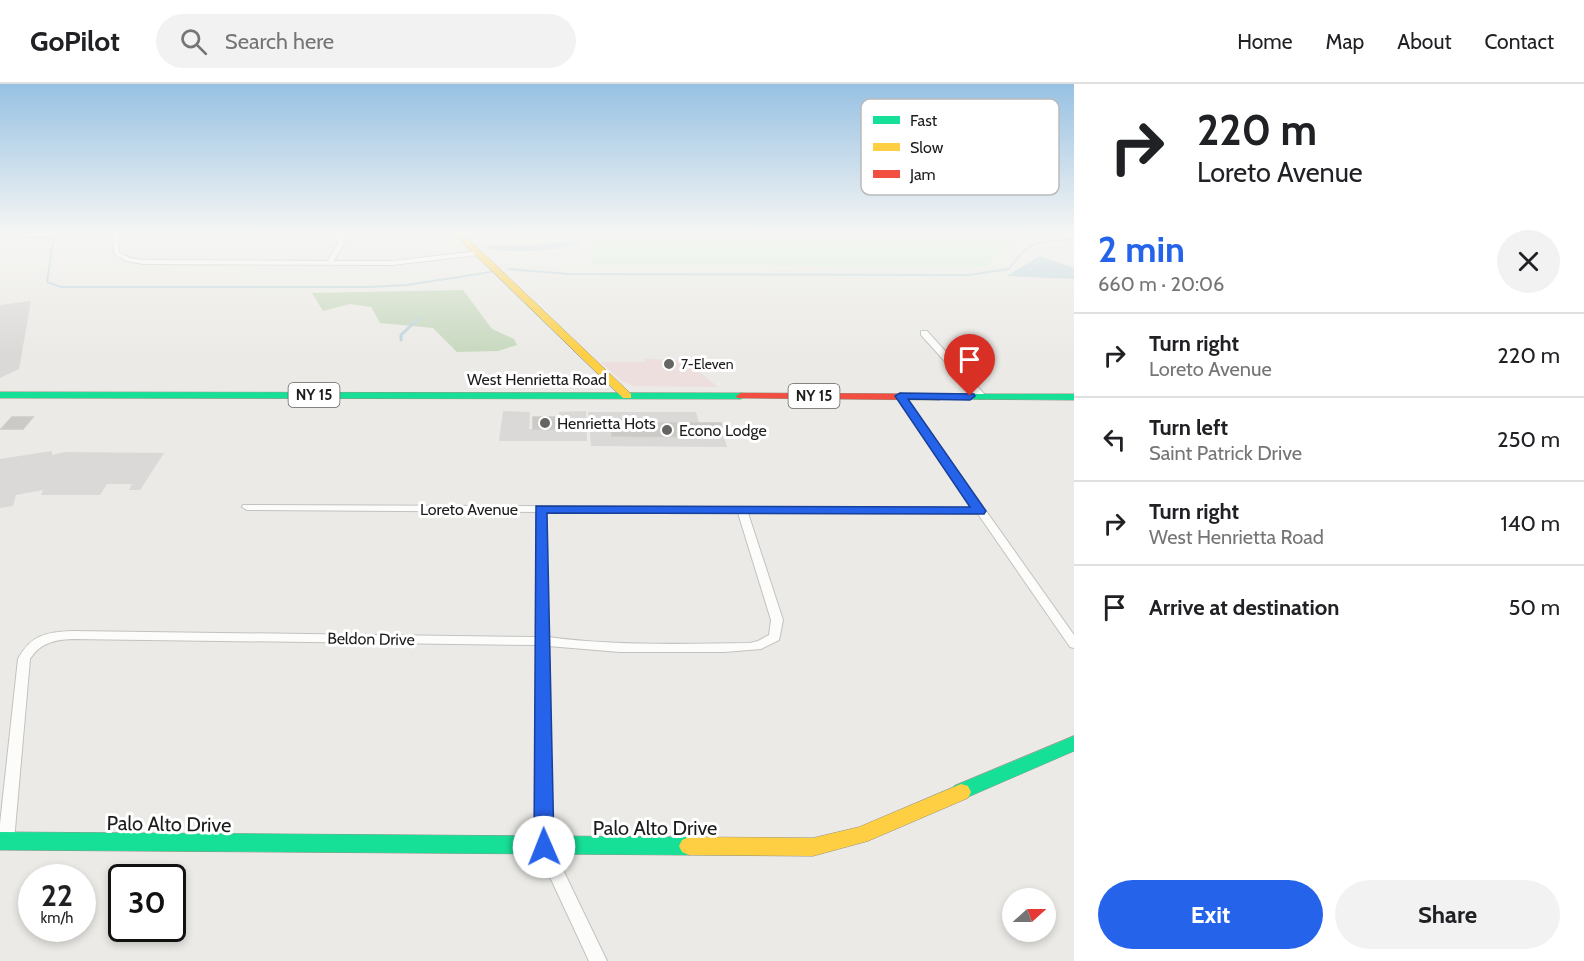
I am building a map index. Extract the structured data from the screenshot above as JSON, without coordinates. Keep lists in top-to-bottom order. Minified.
{"streets":{"street":["West Henrietta Road","NY 15","Loreto Avenue","Beldon Drive","Palo Alto Drive"]},"crossings":[["Loreto Avenue","Beldon Drive"],["Beldon Drive","Palo Alto Drive"]],"places":["7-Eleven","Henrietta Hots","Econo Lodge"],"legend":["Fast","Slow","Jam"],"north":"right","page":{"header":"GoPilot","search":"Search here","nav":["Home","Map","About","Contact"],"turn":["220 m","Loreto Avenue"],"heading":["2 min","660 m · 20:06"],"list":[{"name":"Turn right","note":"Loreto Avenue","value":"220 m"},{"name":"Turn left","note":"Saint Patrick Drive","value":"250 m"},{"name":"Turn right","note":"West Henrietta Road","value":"140 m"},{"name":"Arrive at destination","value":"50 m"}],"speed":"22 km/h","limit":"30","buttons":["Exit","Share"]}}
